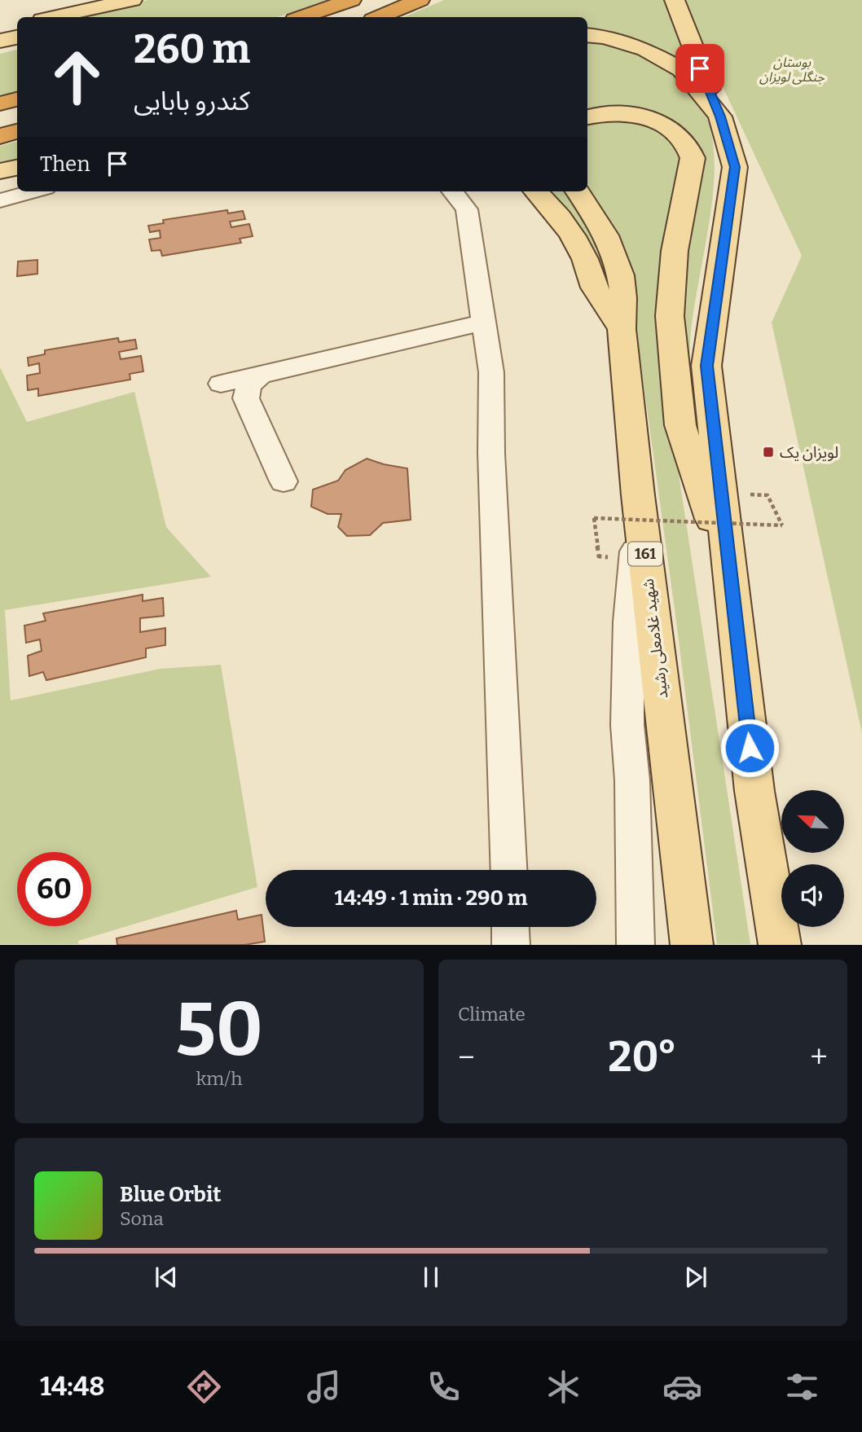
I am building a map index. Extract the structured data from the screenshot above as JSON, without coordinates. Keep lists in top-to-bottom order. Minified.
{"streets":{"main road":["161","شهید غلامعلی رشید"]},"parks":["بوستان جنگلی لویزان"],"places":{"transit":["لویزان یک"]},"north":"top left","page":{"turn":["260 m","کندرو بابایی"],"then":"Then","limit":"60","trip":"14:49 · 1 min · 290 m","tile":[["50","km/h"],"Climate"],"heat":["−","20°","+"],"song":["Blue Orbit","Sona"],"tabs":"14:48"}}
